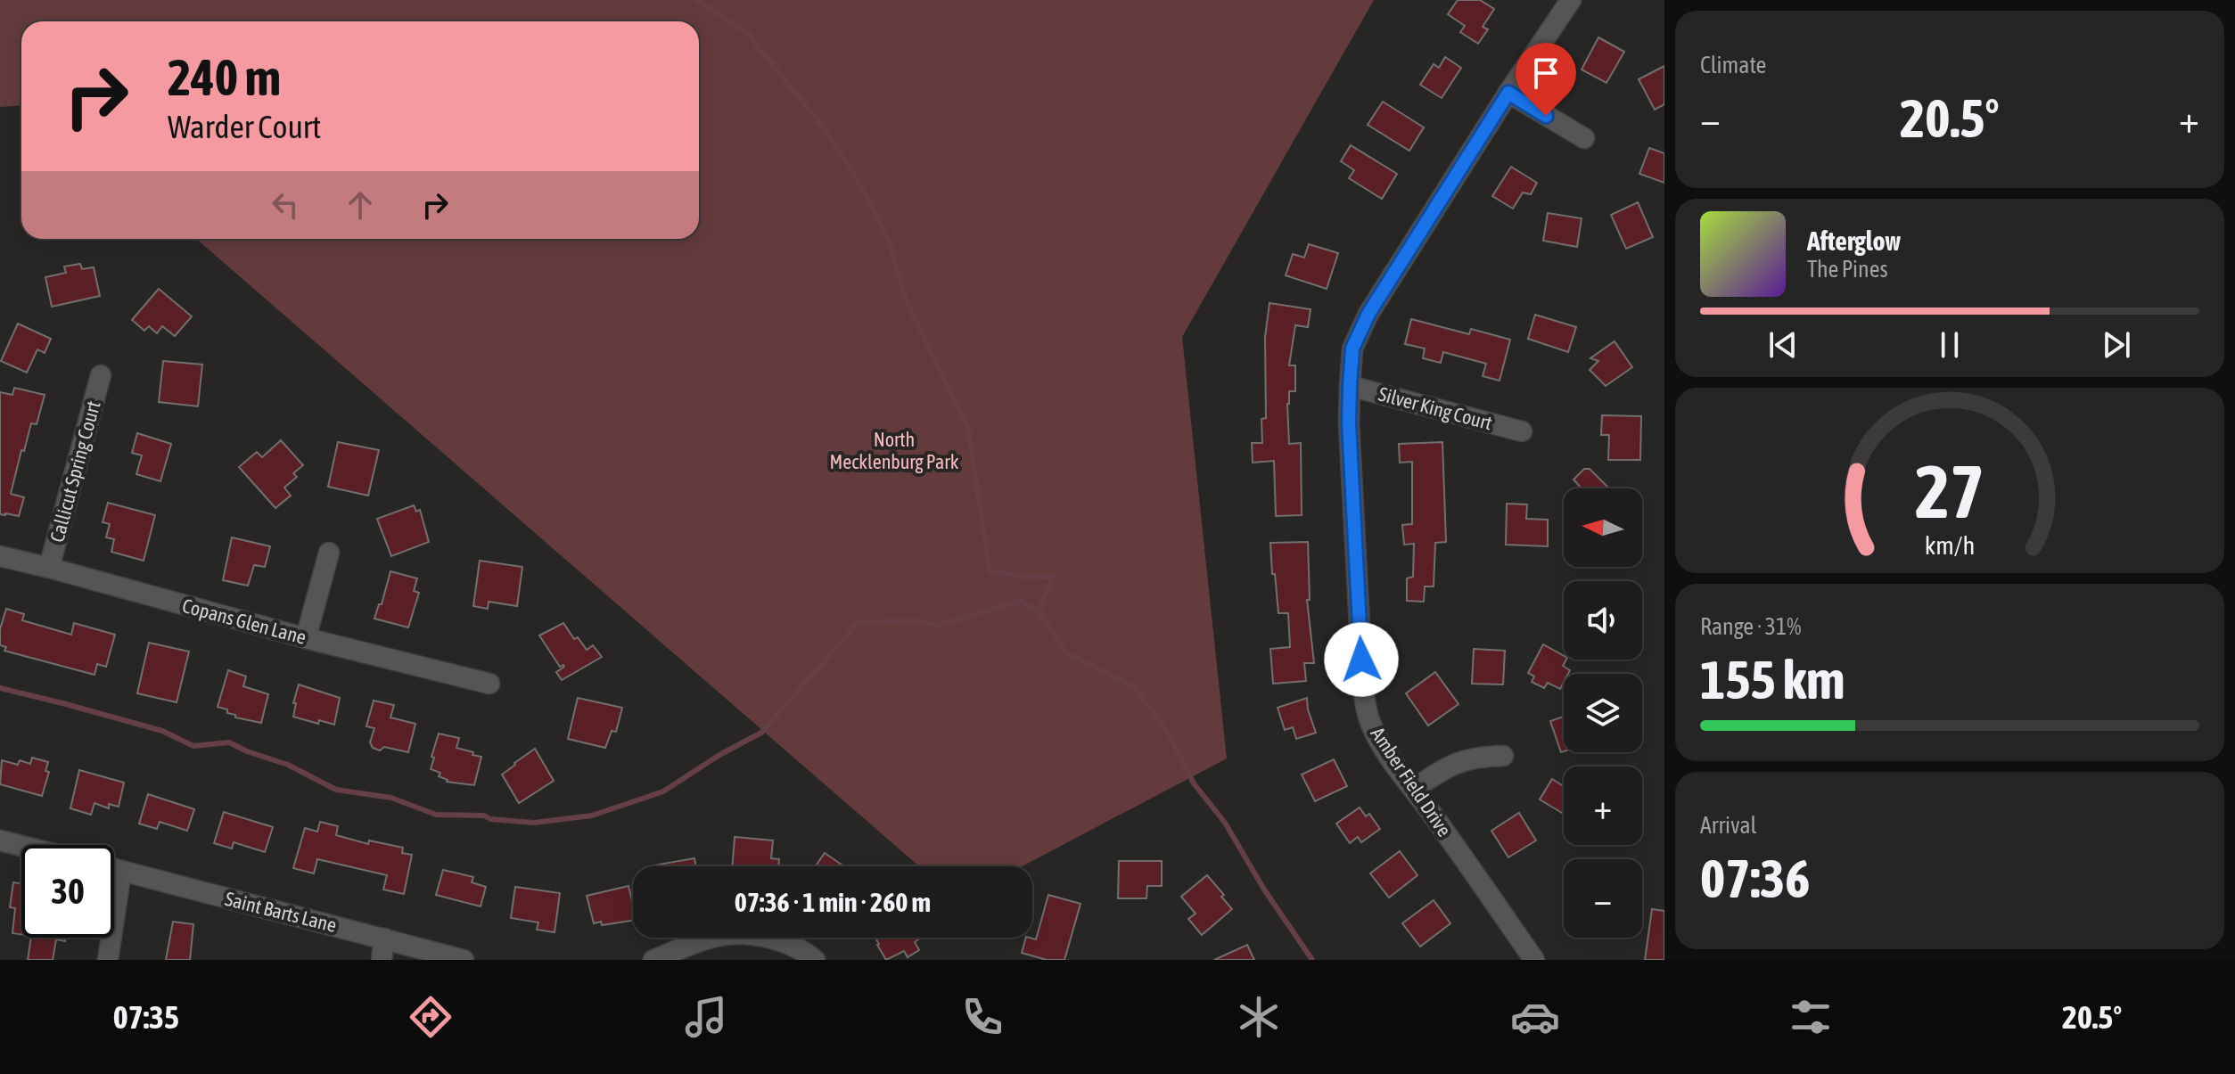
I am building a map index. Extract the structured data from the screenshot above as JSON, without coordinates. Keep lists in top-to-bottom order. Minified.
{"streets":{"street":["Silver King Court","Callicut Spring Court","Copans Glen Lane","Amber Field Drive","Saint Barts Lane"]},"crossings":[["Silver King Court","Amber Field Drive"],["Callicut Spring Court","Copans Glen Lane"]],"parks":["North Mecklenburg Park"],"north":"left","page":{"tile":["Climate",["Range · 31%","155 km"],["Arrival","07:36"]],"turn":["240 m","Warder Court"],"heat":["−","20.5°","+"],"song":["Afterglow","The Pines"],"map_buttons":["+","−"],"limit":"30","trip":"07:36 · 1 min · 260 m","tabs":["07:35","20.5°"],"gauge":["27","km/h"]}}
